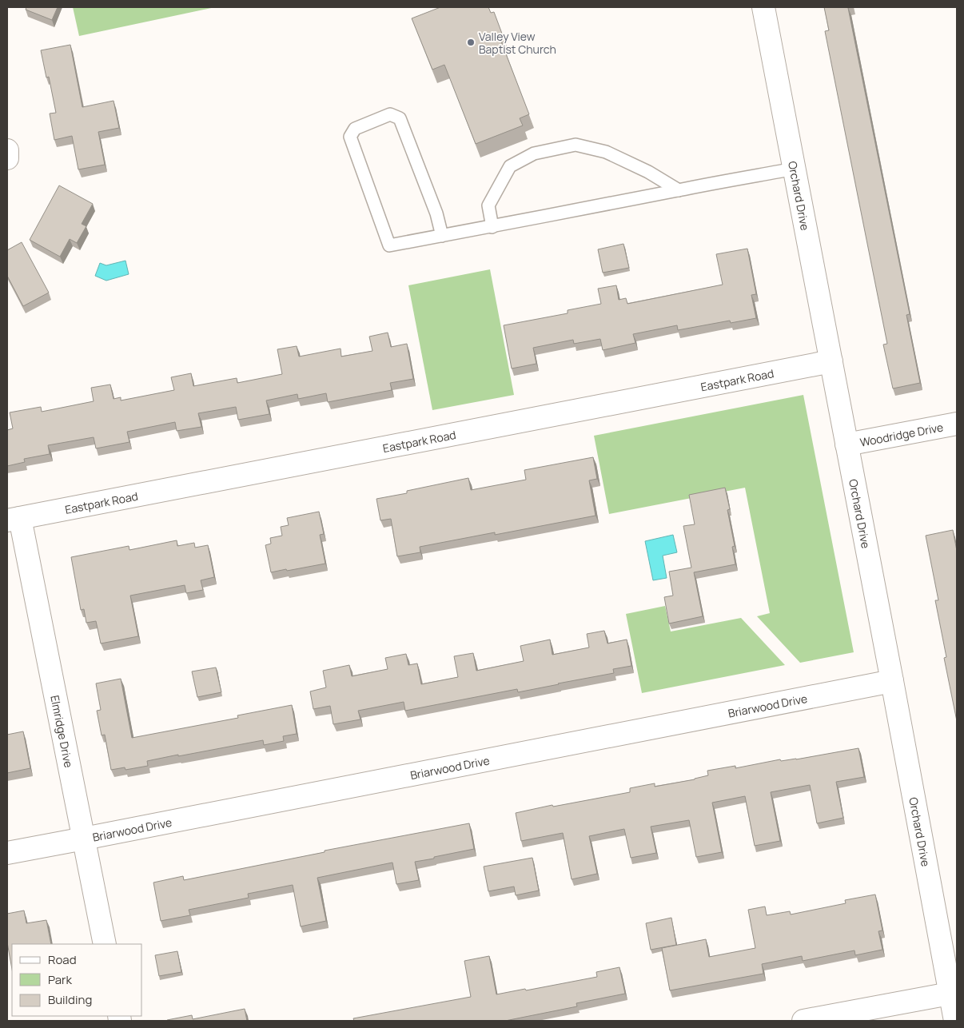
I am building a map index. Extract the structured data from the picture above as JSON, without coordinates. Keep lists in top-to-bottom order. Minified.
{"streets":{"street":["Orchard Drive","Eastpark Road","Woodridge Drive","Briarwood Drive","Elmridge Drive"]},"crossings":[["Orchard Drive","Eastpark Road"],["Orchard Drive","Woodridge Drive"],["Orchard Drive","Briarwood Drive"],["Eastpark Road","Elmridge Drive"],["Briarwood Drive","Elmridge Drive"]],"places":["Valley View Baptist Church"],"legend":["Road","Park","Building"]}
